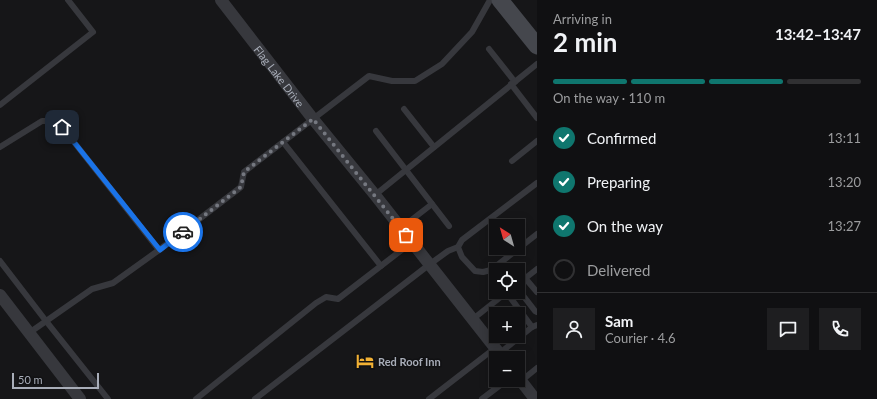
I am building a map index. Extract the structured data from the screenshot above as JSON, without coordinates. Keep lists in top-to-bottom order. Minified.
{"streets":{"street":["Flag Lake Drive"]},"places":{"hotel":["Red Roof Inn"]},"scale_bar":"50 m","north":"top left","page":{"heading":["2 min","Arriving in","13:42–13:47"],"panel":["Sam","Courier · 4.6"],"bar":"On the way · 110 m","list":[["Confirmed","13:11"],["Preparing","13:20"],["On the way","13:27"],"Delivered"],"map_buttons":["+","−"],"scale":"50 m"}}
